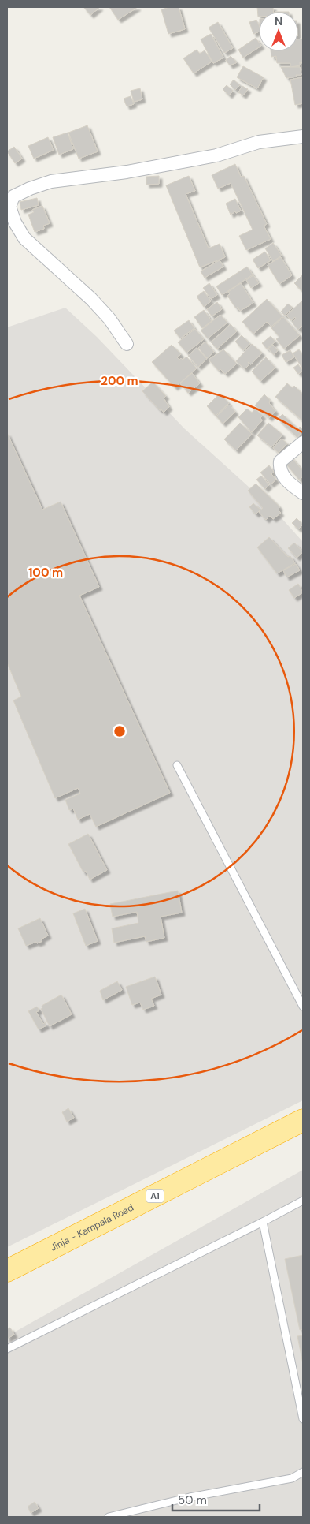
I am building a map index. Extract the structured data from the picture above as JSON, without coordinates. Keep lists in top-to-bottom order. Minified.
{"streets":{"highway":["A1","Jinja - Kampala Road"]},"scale_bar":"50 m","north":"top","rings":["200 m","100 m"]}
